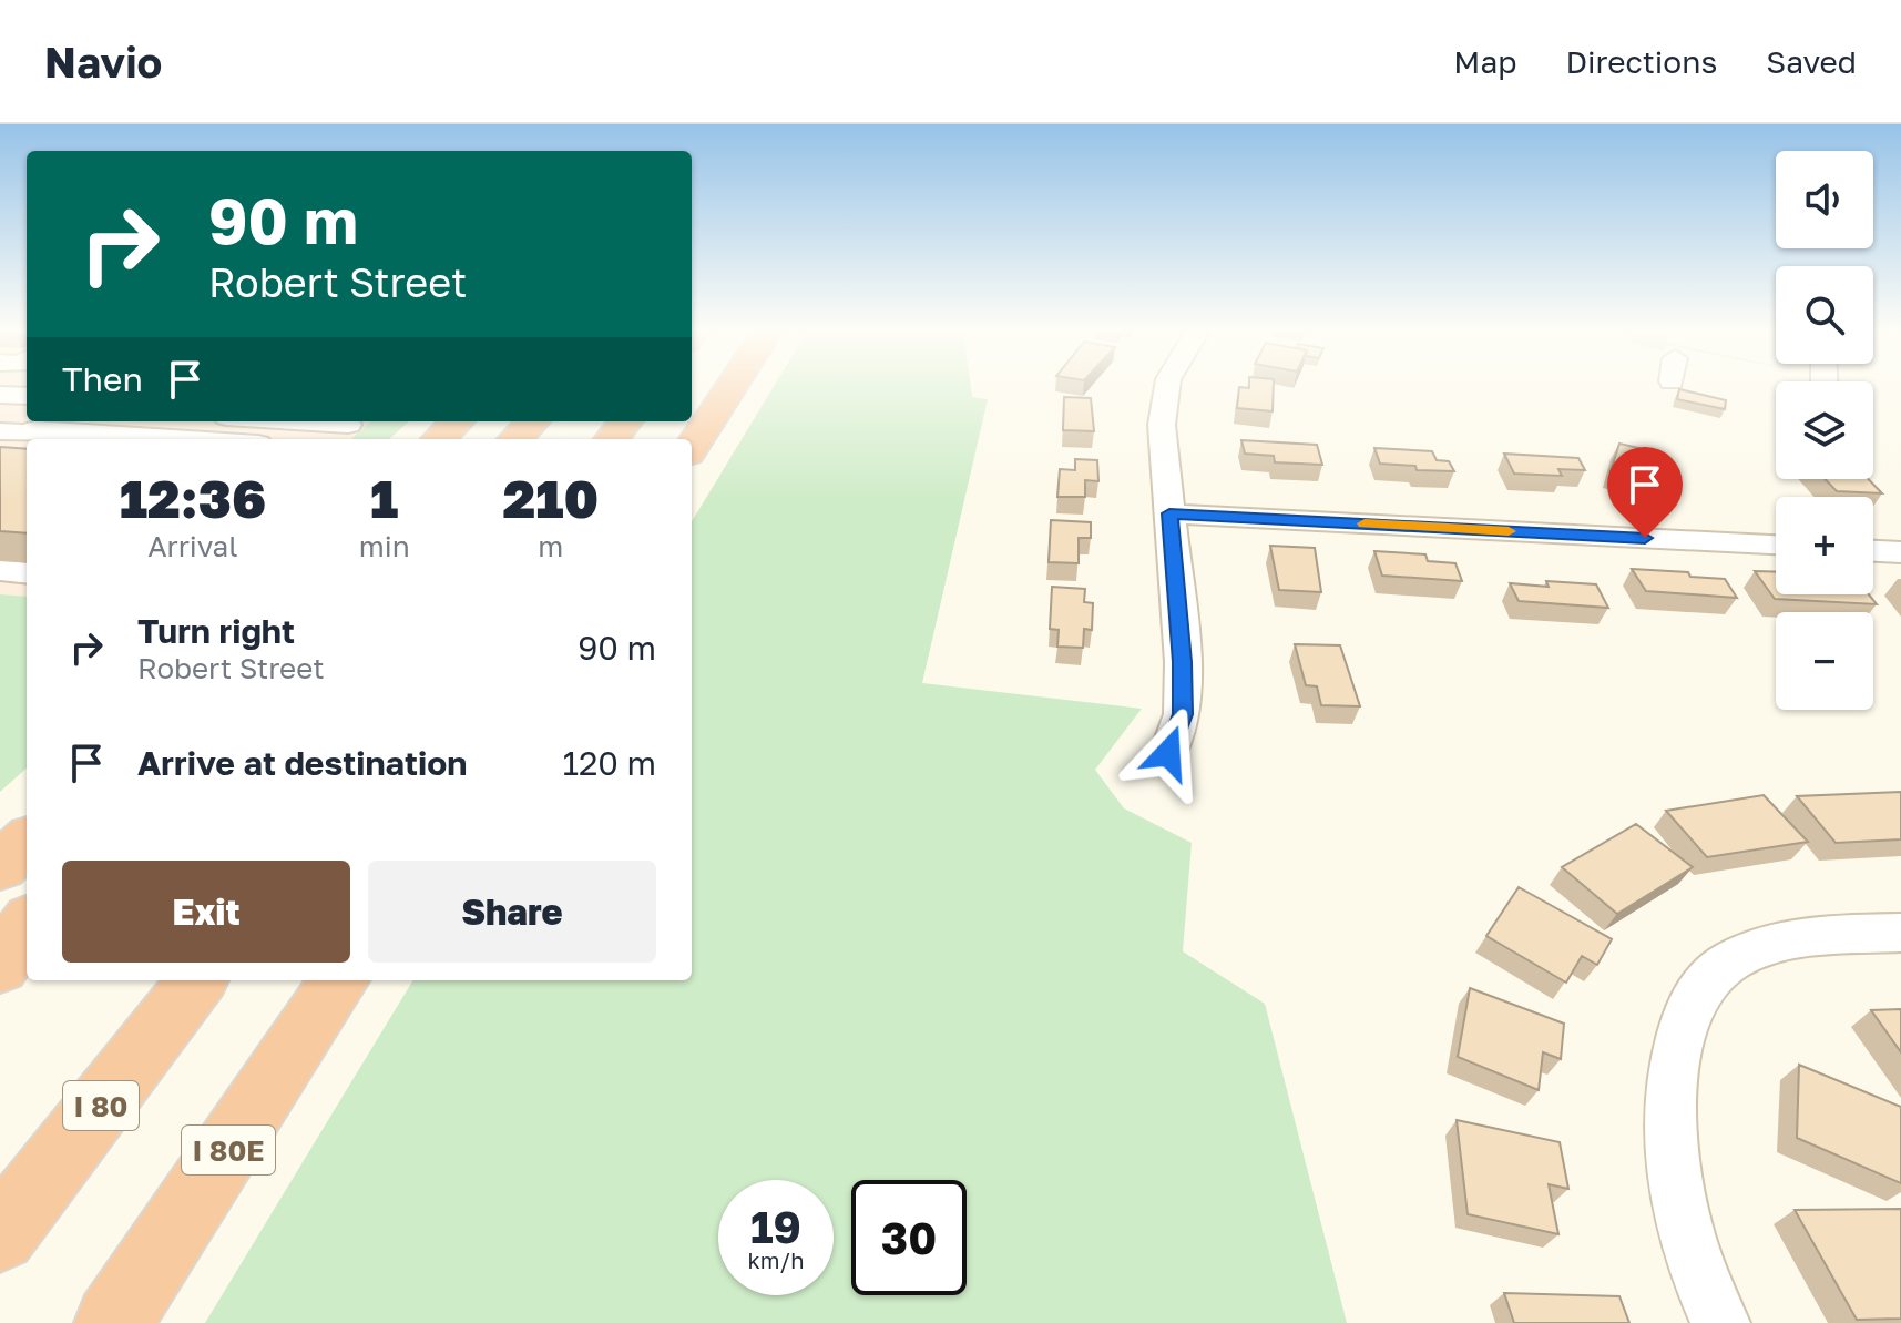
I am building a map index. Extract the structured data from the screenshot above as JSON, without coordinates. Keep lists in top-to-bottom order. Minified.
{"streets":{"highway":["I 80","I 80E"]},"page":{"header":"Navio","nav":["Map","Directions","Saved"],"map_buttons":["+","−"],"turn":["90 m","Robert Street"],"then":"Then","eta":["12:36","Arrival","1","min","210","m"],"list":[{"name":"Turn right","note":"Robert Street","value":"90 m"},{"name":"Arrive at destination","value":"120 m"}],"buttons":["Exit","Share"],"speed":"19 km/h","limit":"30"}}
